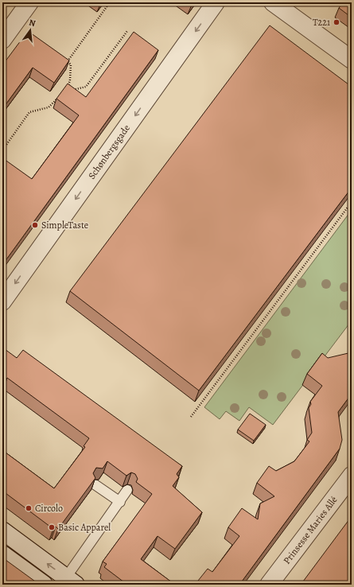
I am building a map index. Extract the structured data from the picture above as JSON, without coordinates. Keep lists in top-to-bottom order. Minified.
{"streets":{"street":["Schønbergsgade","Prinsesse Maries Allé"]},"one_way":["Schønbergsgade"],"places":["T221","SimpleTaste","Circolo","Basic Apparel"],"north":"top"}
